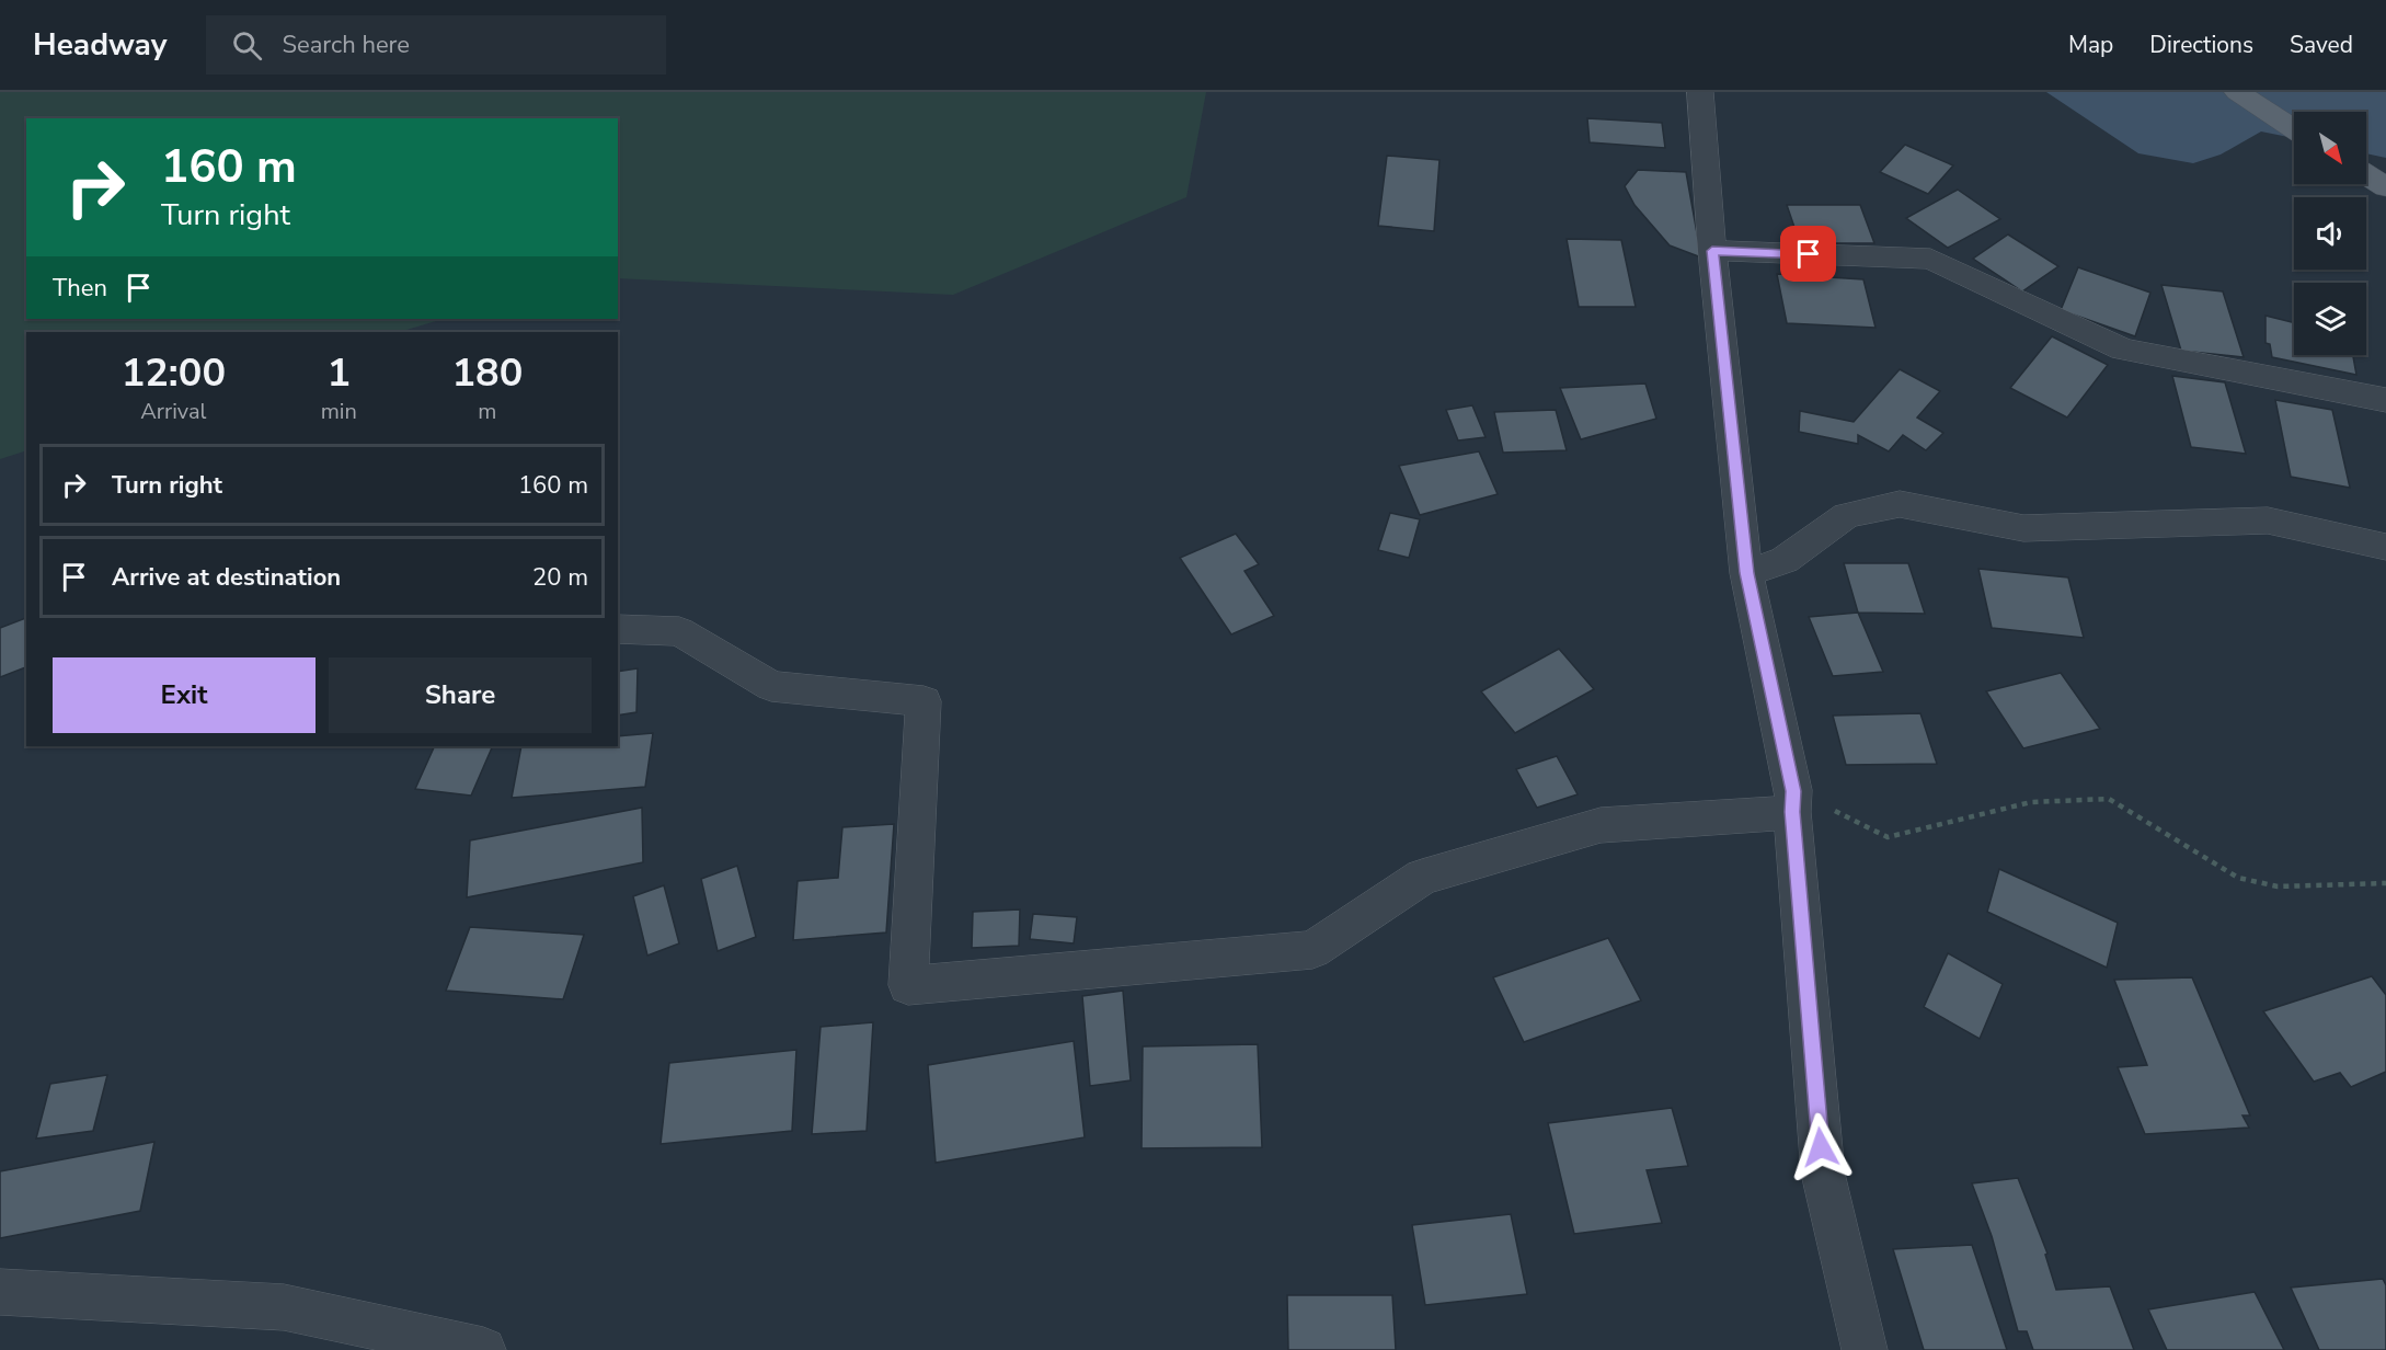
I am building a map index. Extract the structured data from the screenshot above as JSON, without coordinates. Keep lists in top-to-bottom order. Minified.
{"north":"bottom right","page":{"header":"Headway","search":"Search here","nav":["Map","Directions","Saved"],"turn":["160 m","Turn right"],"then":"Then","eta":["12:00","Arrival","1","min","180","m"],"list":[{"name":"Turn right","value":"160 m"},{"name":"Arrive at destination","value":"20 m"}],"buttons":["Exit","Share"]}}
